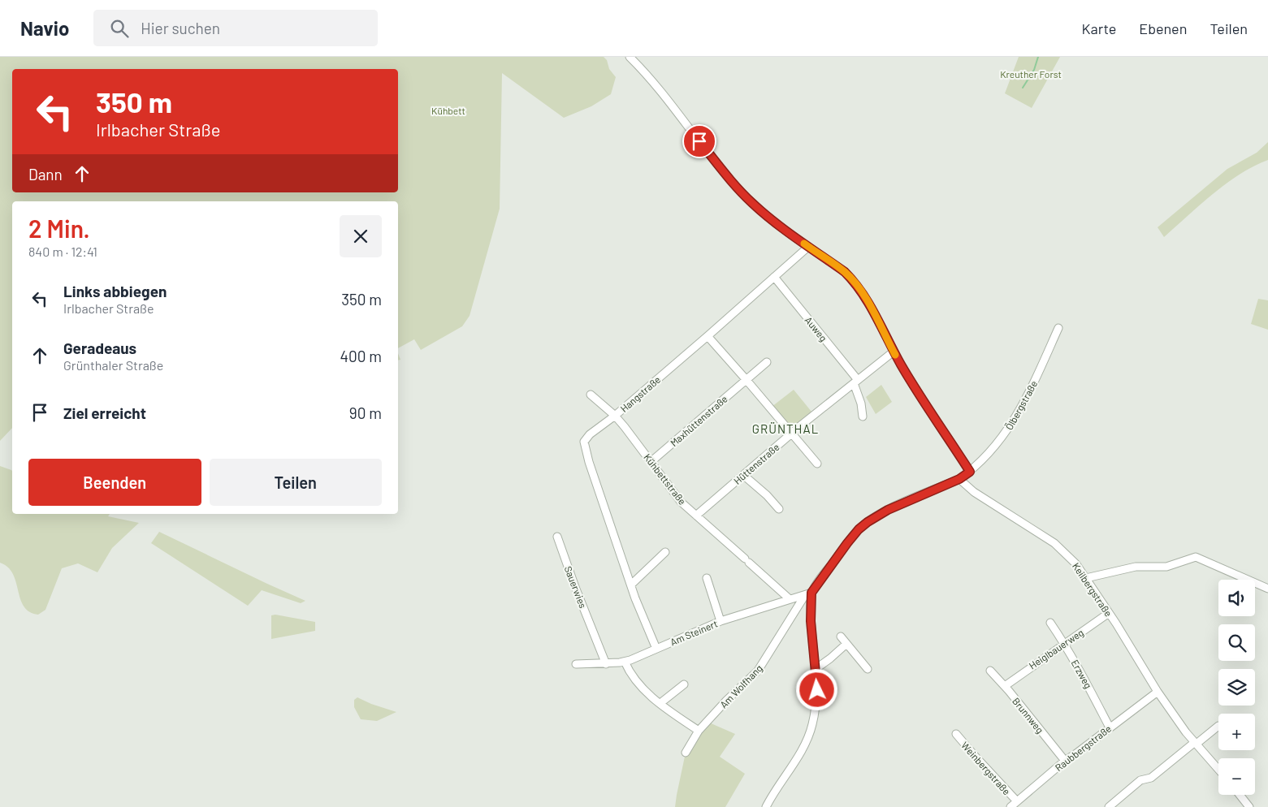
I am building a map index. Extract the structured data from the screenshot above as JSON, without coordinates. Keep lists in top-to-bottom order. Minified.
{"streets":{"street":["Auweg","Hangstraße","Ölbergstraße","Maxhüttenstraße","Hüttenstraße","Kühbettstraße","Sauerwies","Keilbergstraße","Am Steinert","Heiglbauerweg","Erzweg","Am Wolfhang","Brunnweg","Raubbergstraße","Weinbergstraße"]},"crossings":[["Auweg","Hangstraße"],["Auweg","Hüttenstraße"],["Hangstraße","Kühbettstraße"],["Hangstraße","Am Steinert"],["Maxhüttenstraße","Kühbettstraße"],["Hüttenstraße","Kühbettstraße"],["Kühbettstraße","Am Steinert"],["Sauerwies","Am Steinert"],["Keilbergstraße","Heiglbauerweg"],["Keilbergstraße","Am Wolfhang"],["Keilbergstraße","Raubbergstraße"],["Am Steinert","Am Wolfhang"],["Heiglbauerweg","Erzweg"],["Heiglbauerweg","Brunnweg"],["Erzweg","Raubbergstraße"],["Brunnweg","Raubbergstraße"],["Raubbergstraße","Weinbergstraße"]],"districts":["GRÜNTHAL"],"parks":["Kreuther Forst","Kühbett"],"page":{"header":"Navio","search":"Hier suchen","nav":["Karte","Ebenen","Teilen"],"turn":["350 m","Irlbacher Straße"],"then":"Dann","heading":["2 Min.","840 m · 12:41"],"list":[{"name":"Links abbiegen","note":"Irlbacher Straße","value":"350 m"},{"name":"Geradeaus","note":"Grünthaler Straße","value":"400 m"},{"name":"Ziel erreicht","value":"90 m"}],"buttons":["Beenden","Teilen"],"map_buttons":["+","−"]}}
